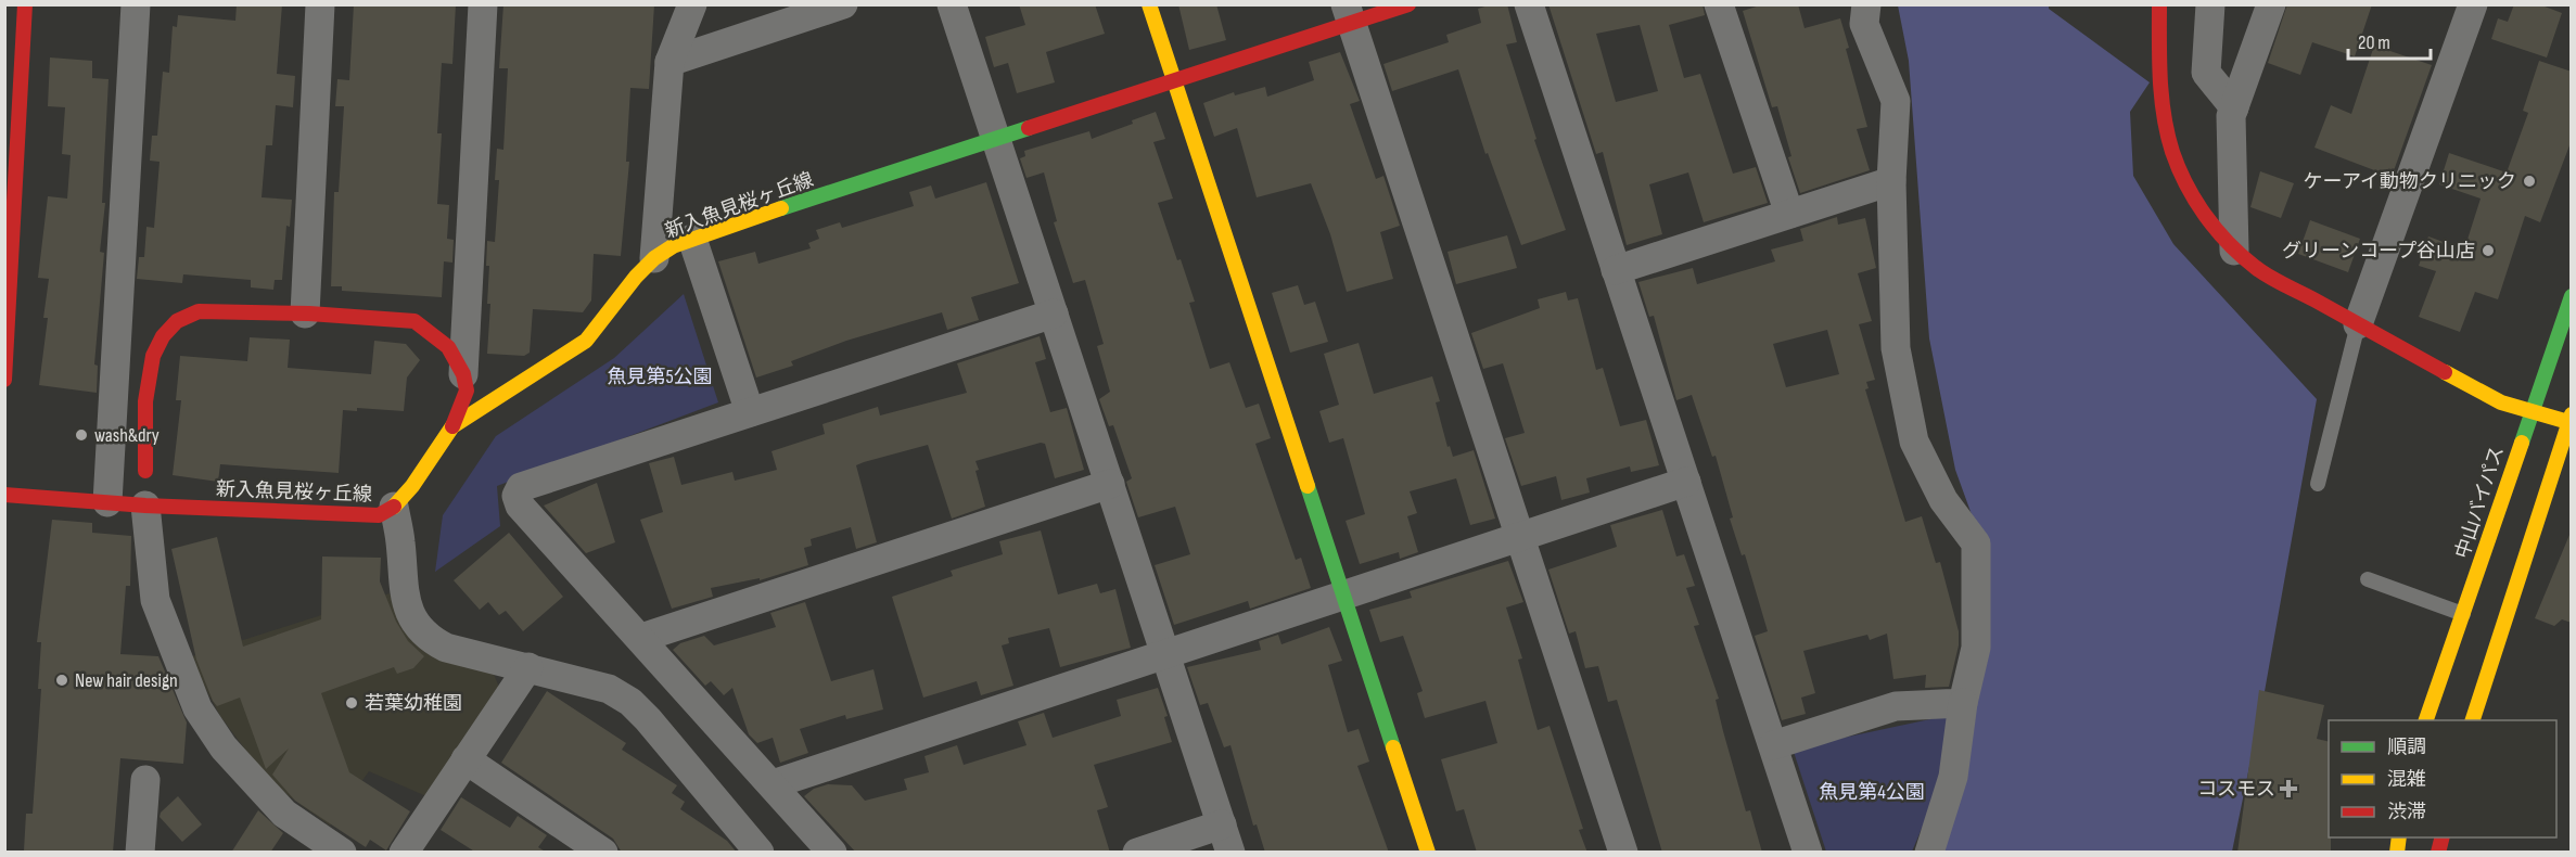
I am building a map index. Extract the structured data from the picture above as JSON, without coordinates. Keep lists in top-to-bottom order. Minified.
{"streets":{"street":["新入魚見桜ヶ丘線","中山バイパス"]},"parks":["魚見第5公園","魚見第4公園"],"places":{"other":["ケーアイ動物クリニック","グリーンコープ谷山店","wash&dry","New hair design","若葉幼稚園"],"health":["コスモス"]},"legend":["順調","混雑","渋滞"],"scale_bar":"20 m"}
